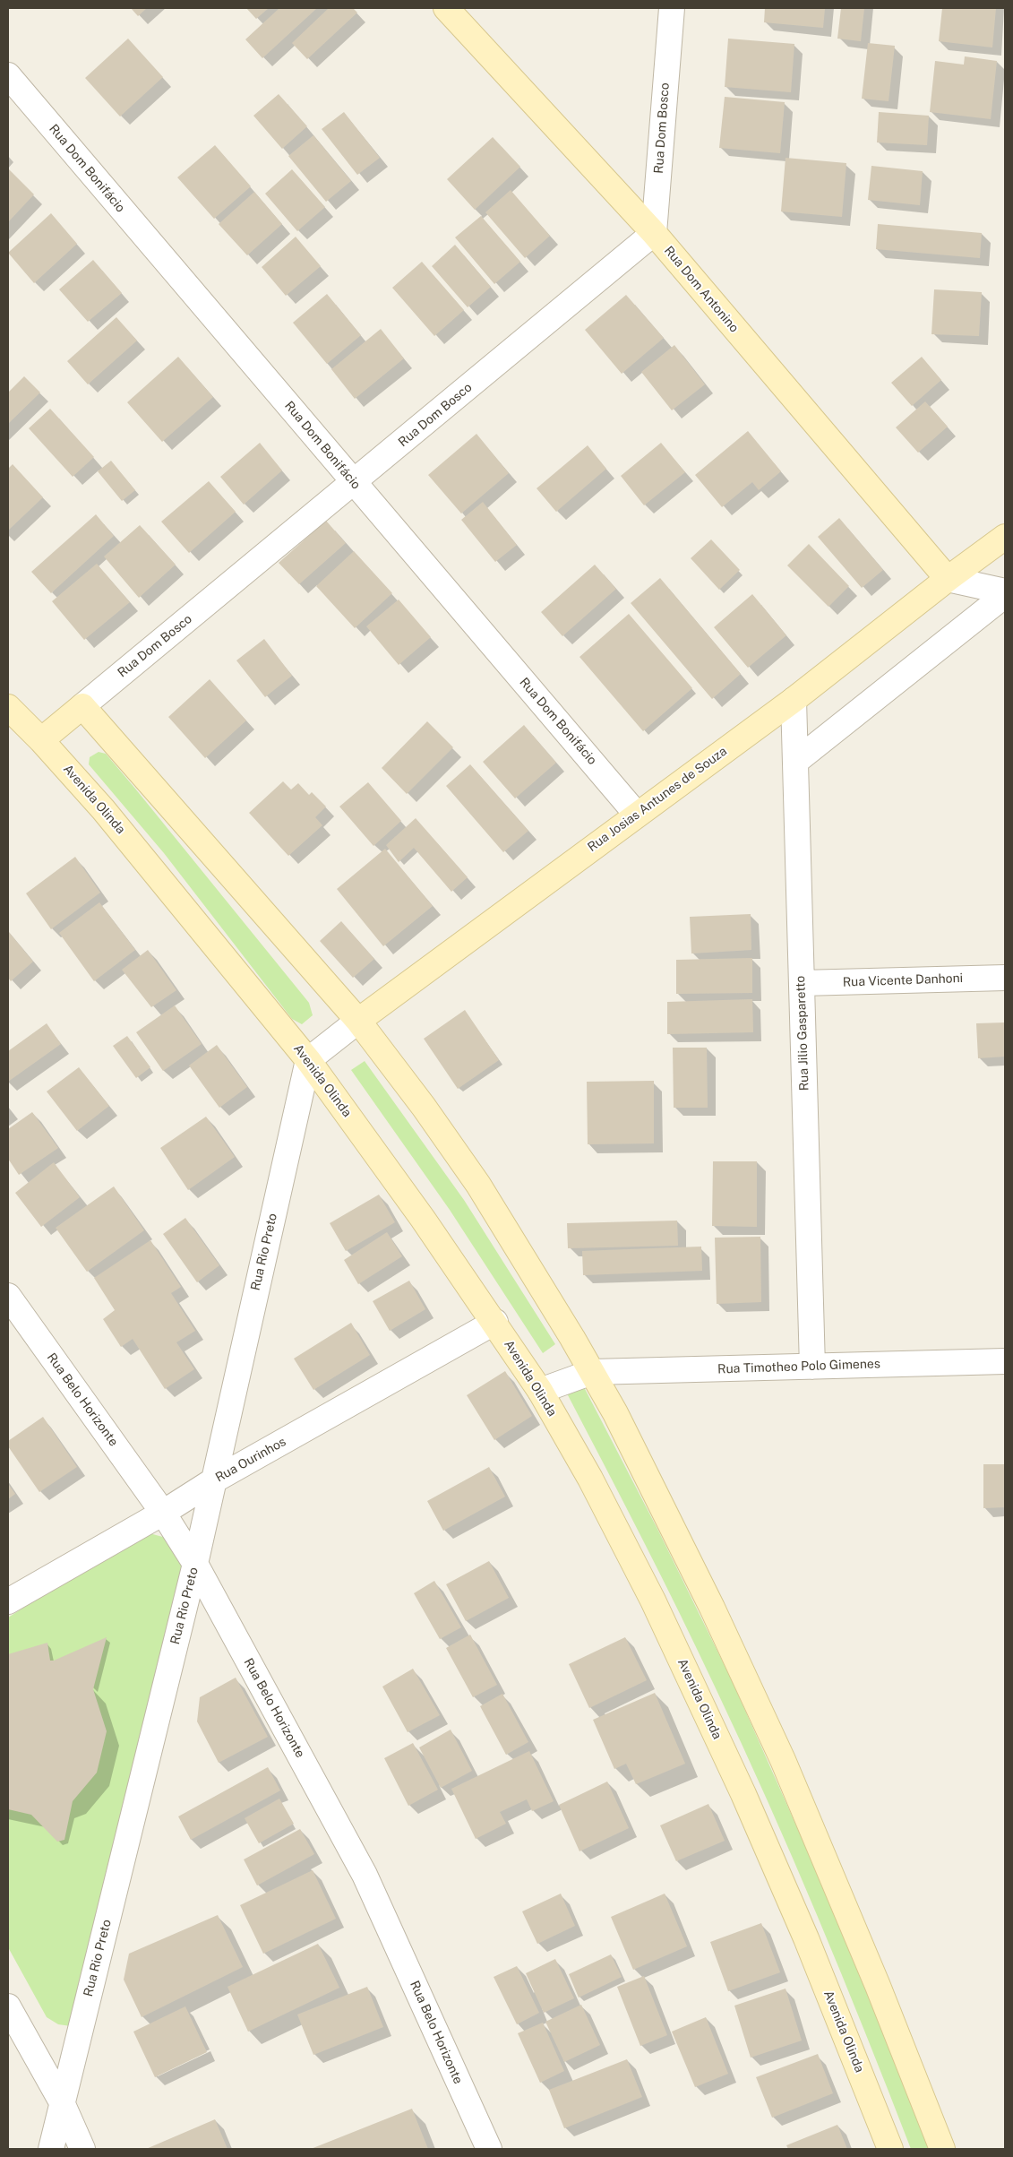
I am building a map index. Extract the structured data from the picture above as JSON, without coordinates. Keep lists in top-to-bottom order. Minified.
{"streets":{"street":["Rua Dom Bosco","Rua Dom Bonifácio","Rua Dom Antonino","Avenida Olinda","Rua Josias Antunes de Souza","Rua Vicente Danhoni","Rua Jilio Gasparetto","Rua Rio Preto","Rua Timotheo Polo Gimenes","Rua Belo Horizonte","Rua Ourinhos"]},"crossings":[["Rua Dom Bosco","Rua Dom Bonifácio"],["Rua Dom Bosco","Rua Dom Antonino"],["Rua Dom Bosco","Avenida Olinda"],["Rua Dom Bonifácio","Rua Josias Antunes de Souza"],["Rua Dom Antonino","Rua Josias Antunes de Souza"],["Avenida Olinda","Rua Josias Antunes de Souza"],["Avenida Olinda","Rua Rio Preto"],["Avenida Olinda","Rua Timotheo Polo Gimenes"],["Avenida Olinda","Rua Ourinhos"],["Rua Josias Antunes de Souza","Rua Jilio Gasparetto"],["Rua Josias Antunes de Souza","Rua Rio Preto"],["Rua Vicente Danhoni","Rua Jilio Gasparetto"],["Rua Jilio Gasparetto","Rua Timotheo Polo Gimenes"],["Rua Rio Preto","Rua Belo Horizonte"],["Rua Rio Preto","Rua Ourinhos"],["Rua Belo Horizonte","Rua Ourinhos"]]}
